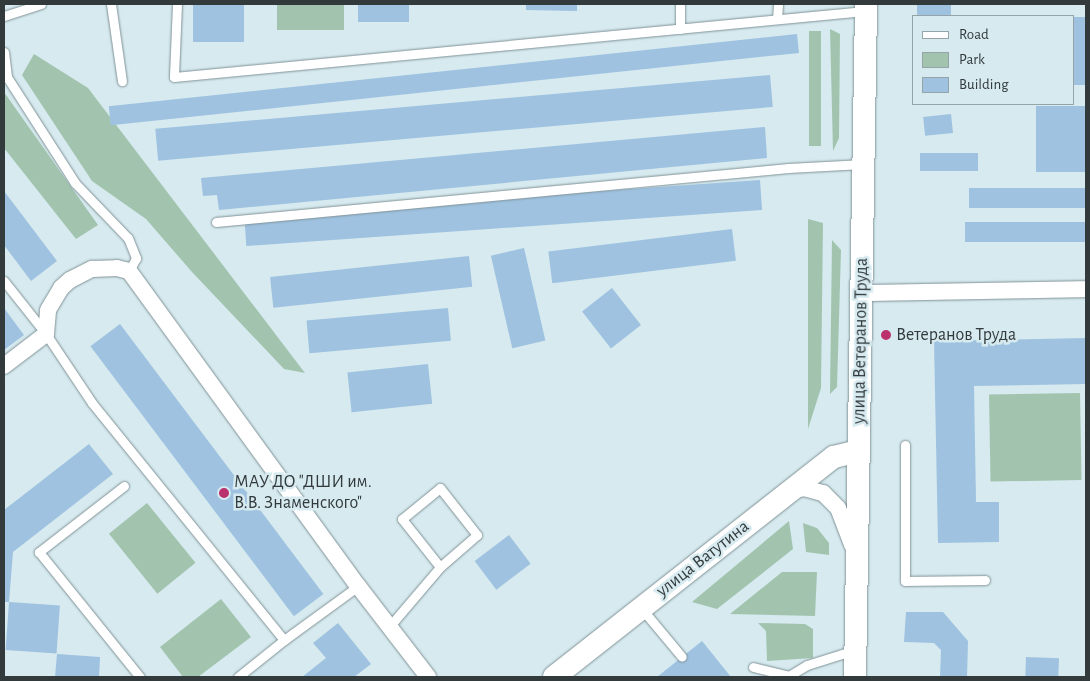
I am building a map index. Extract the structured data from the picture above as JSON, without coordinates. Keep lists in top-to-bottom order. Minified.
{"streets":{"main road":["улица Ветеранов Труда","улица Ватутина"]},"crossings":[["улица Ветеранов Труда","улица Ватутина"]],"places":["Ветеранов Труда","МАУ ДО \"ДШИ им. В.В. Знаменского\""],"legend":["Road","Park","Building"]}
